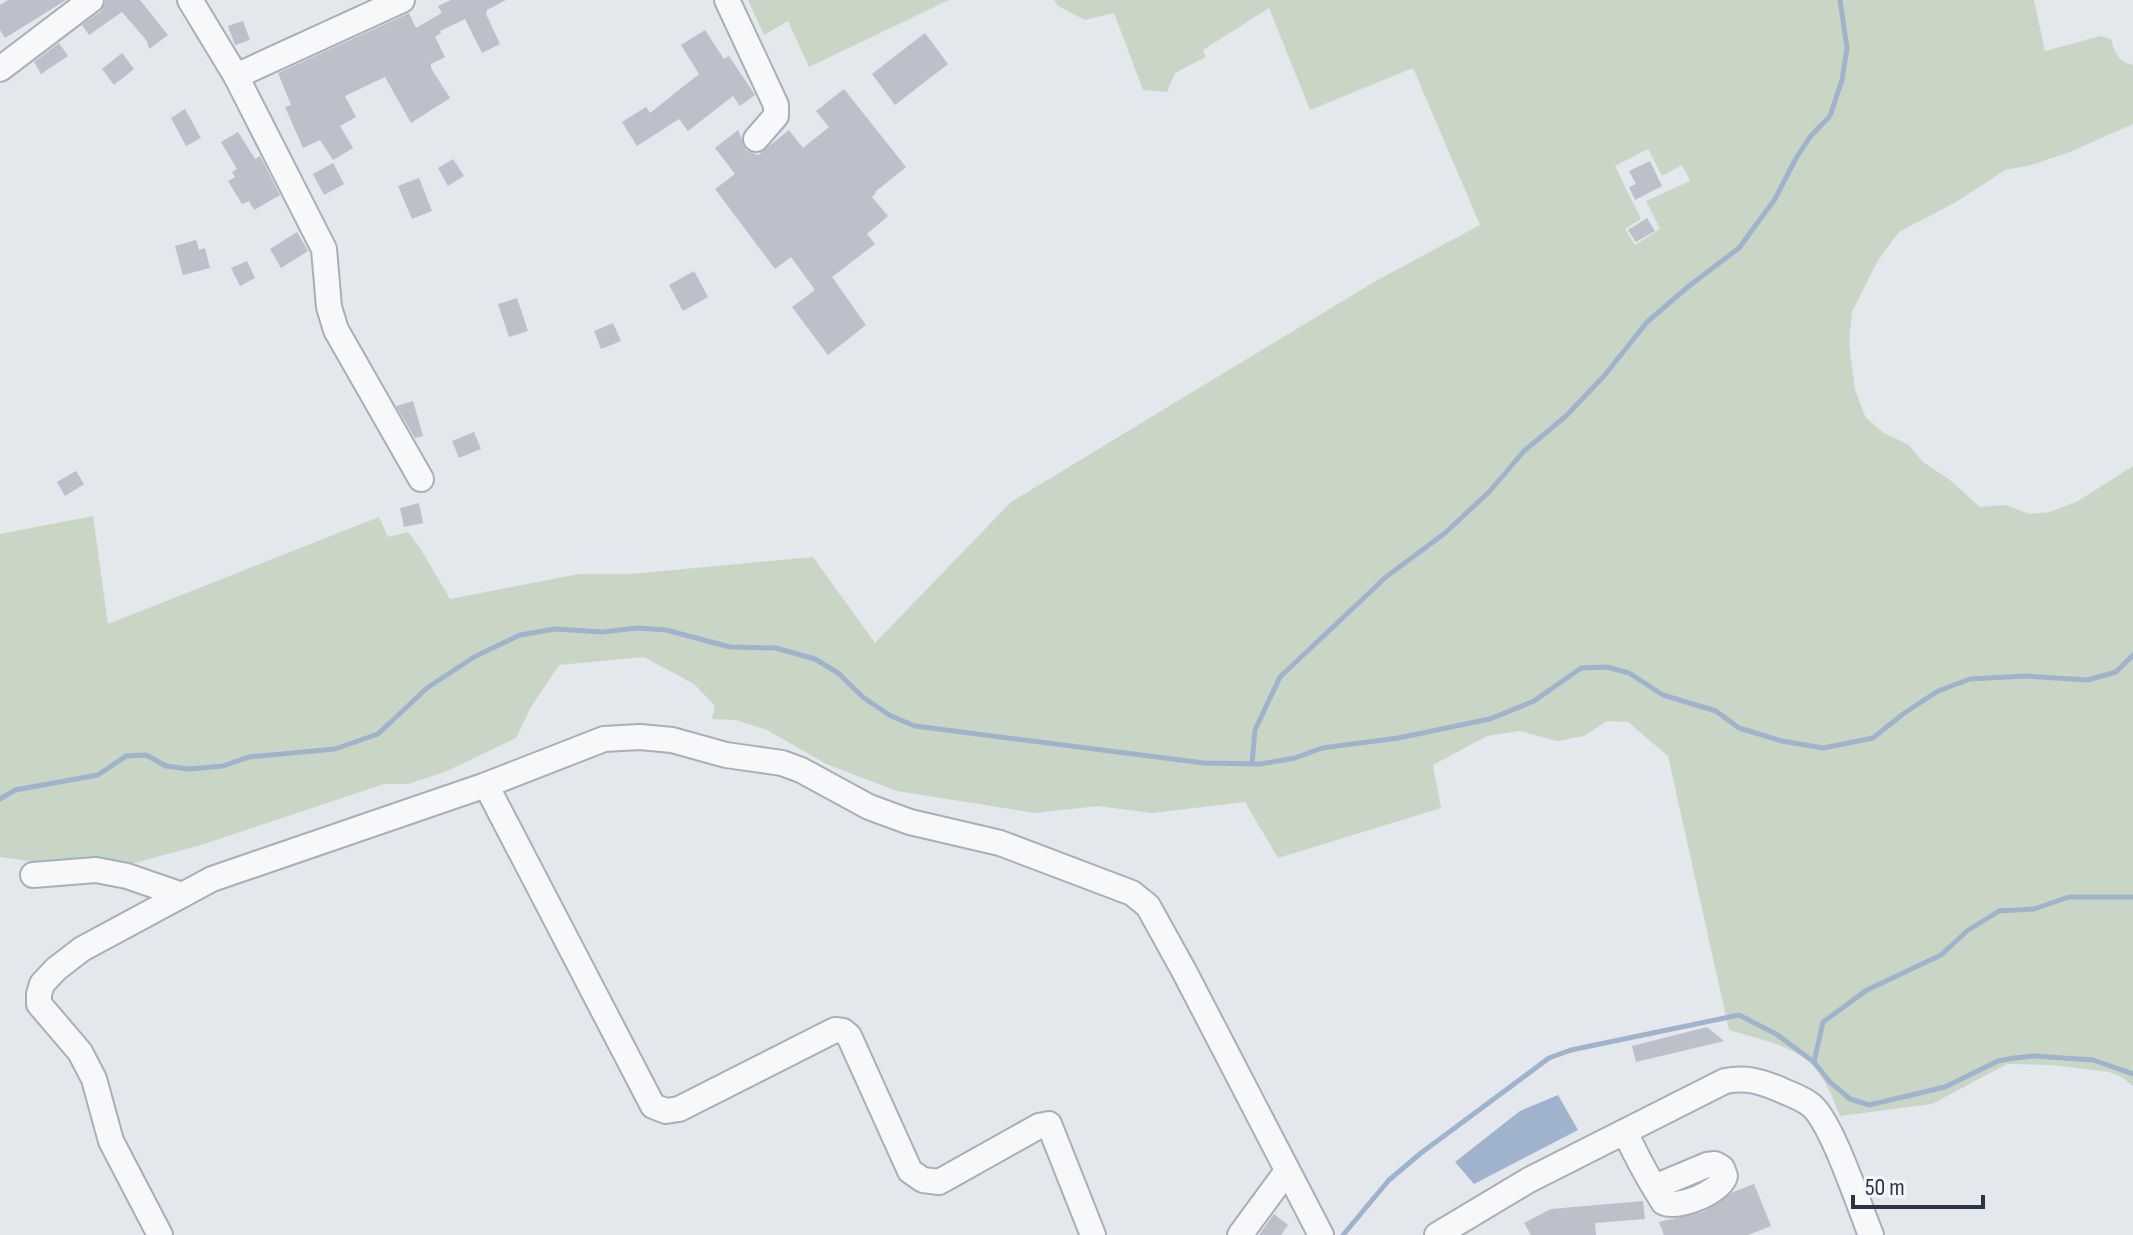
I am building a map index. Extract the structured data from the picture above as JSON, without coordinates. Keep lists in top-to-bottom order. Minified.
{"scale_bar":"50 m"}
